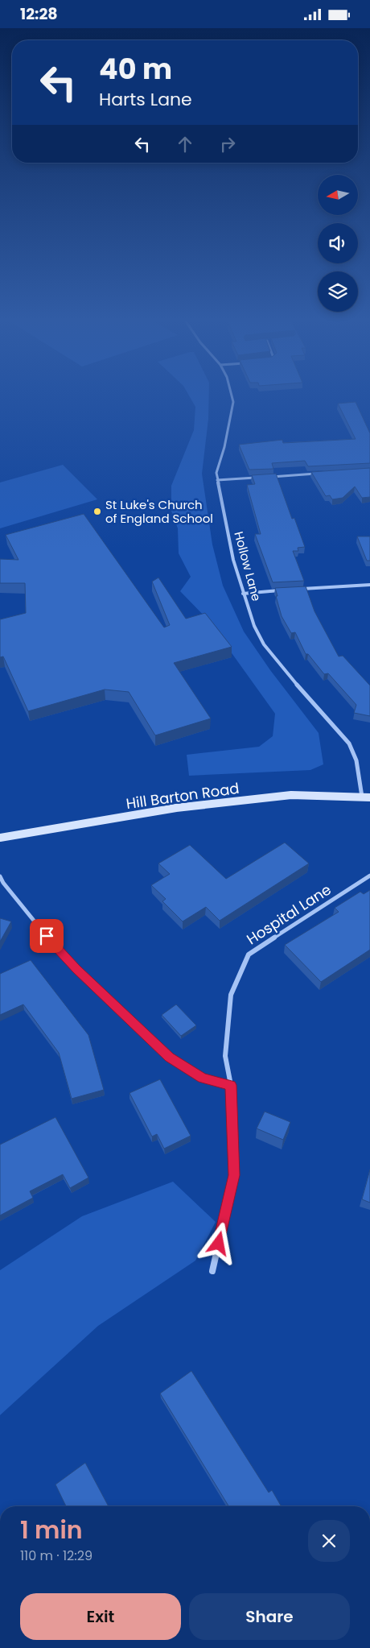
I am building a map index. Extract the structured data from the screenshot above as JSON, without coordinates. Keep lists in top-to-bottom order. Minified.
{"streets":{"main road":["Hill Barton Road"],"street":["Hollow Lane","Hospital Lane"]},"crossings":[["Hollow Lane","Hill Barton Road"]],"places":["St Luke's Church of England School"],"north":"left","page":{"status":"12:28","turn":["40 m","Harts Lane"],"heading":["1 min","110 m · 12:29"],"buttons":["Exit","Share"]}}
